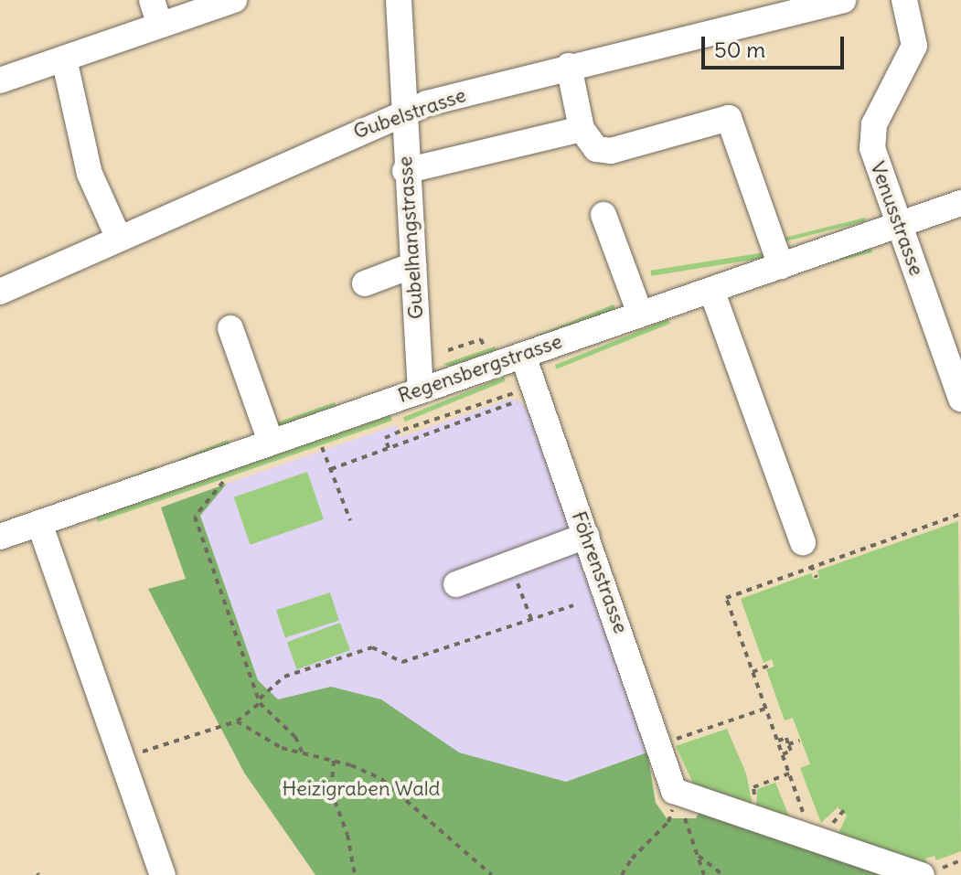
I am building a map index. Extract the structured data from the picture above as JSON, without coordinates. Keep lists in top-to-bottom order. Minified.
{"streets":{"street":["Gubelstrasse","Venusstrasse","Gubelhangstrasse","Regensbergstrasse","Föhrenstrasse"]},"crossings":[["Gubelstrasse","Gubelhangstrasse"],["Venusstrasse","Regensbergstrasse"],["Gubelhangstrasse","Regensbergstrasse"],["Regensbergstrasse","Föhrenstrasse"]],"parks":["Heizigraben Wald"],"scale_bar":"50 m"}
